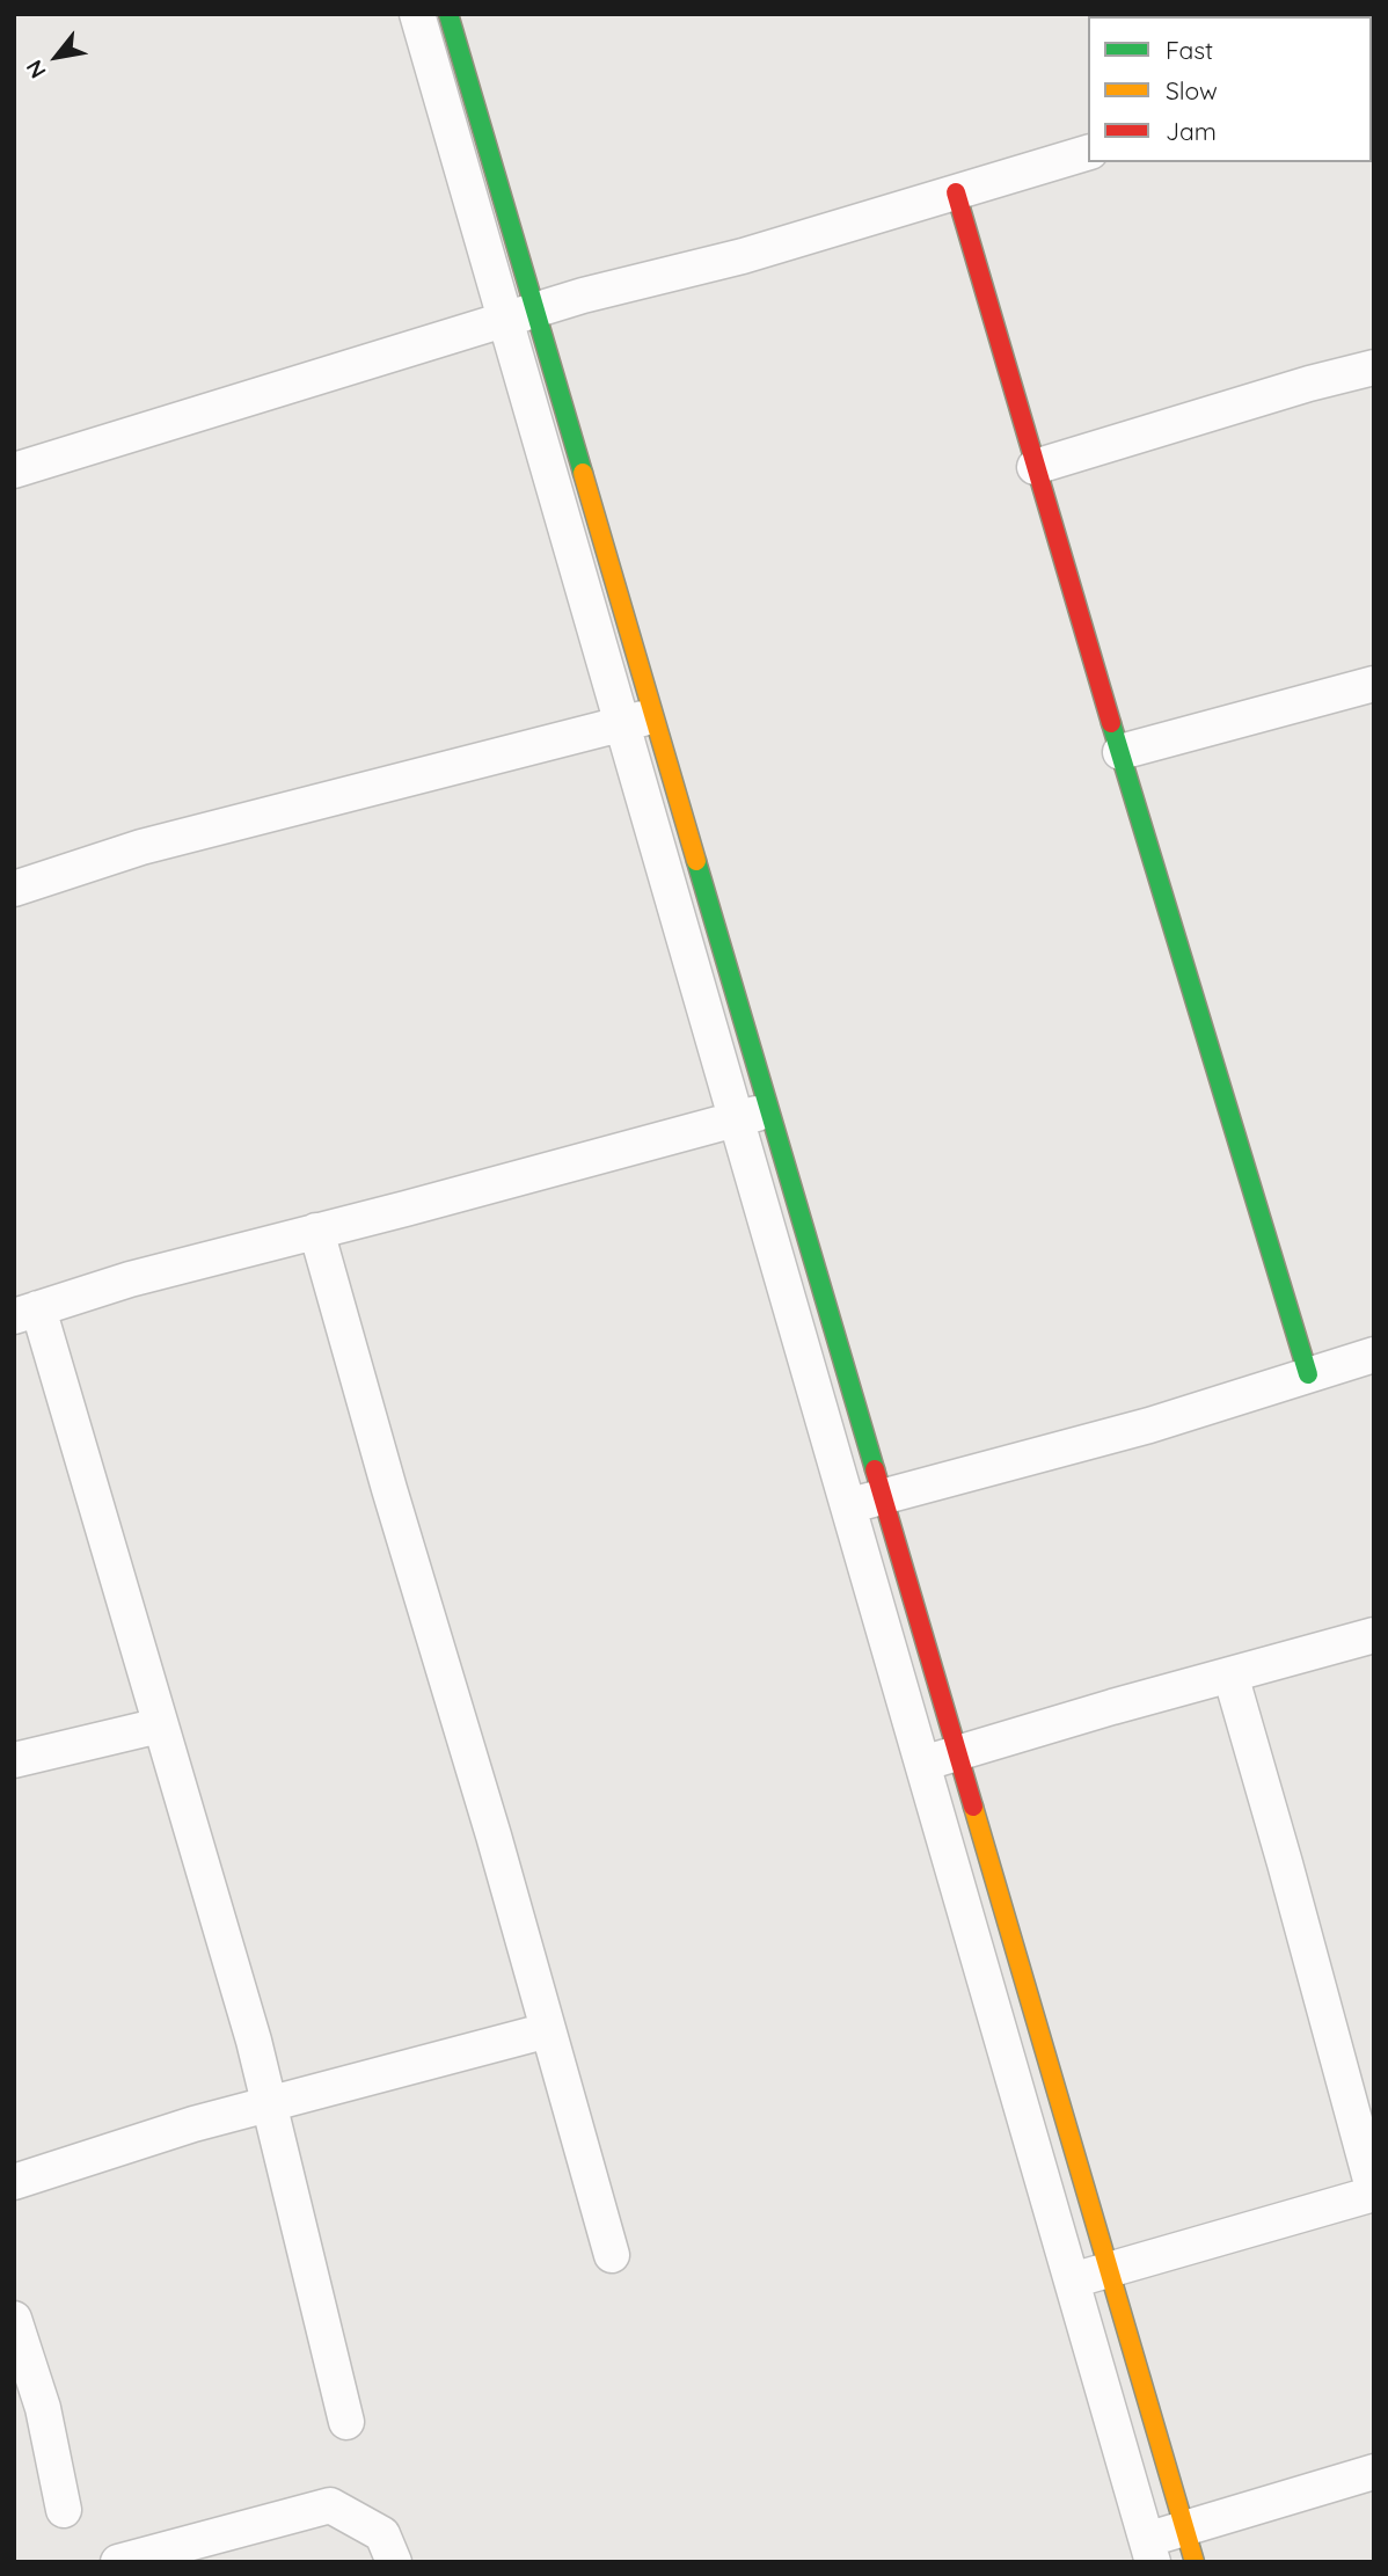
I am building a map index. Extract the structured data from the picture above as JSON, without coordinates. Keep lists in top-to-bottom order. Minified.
{"legend":["Fast","Slow","Jam"],"north":"bottom left"}
